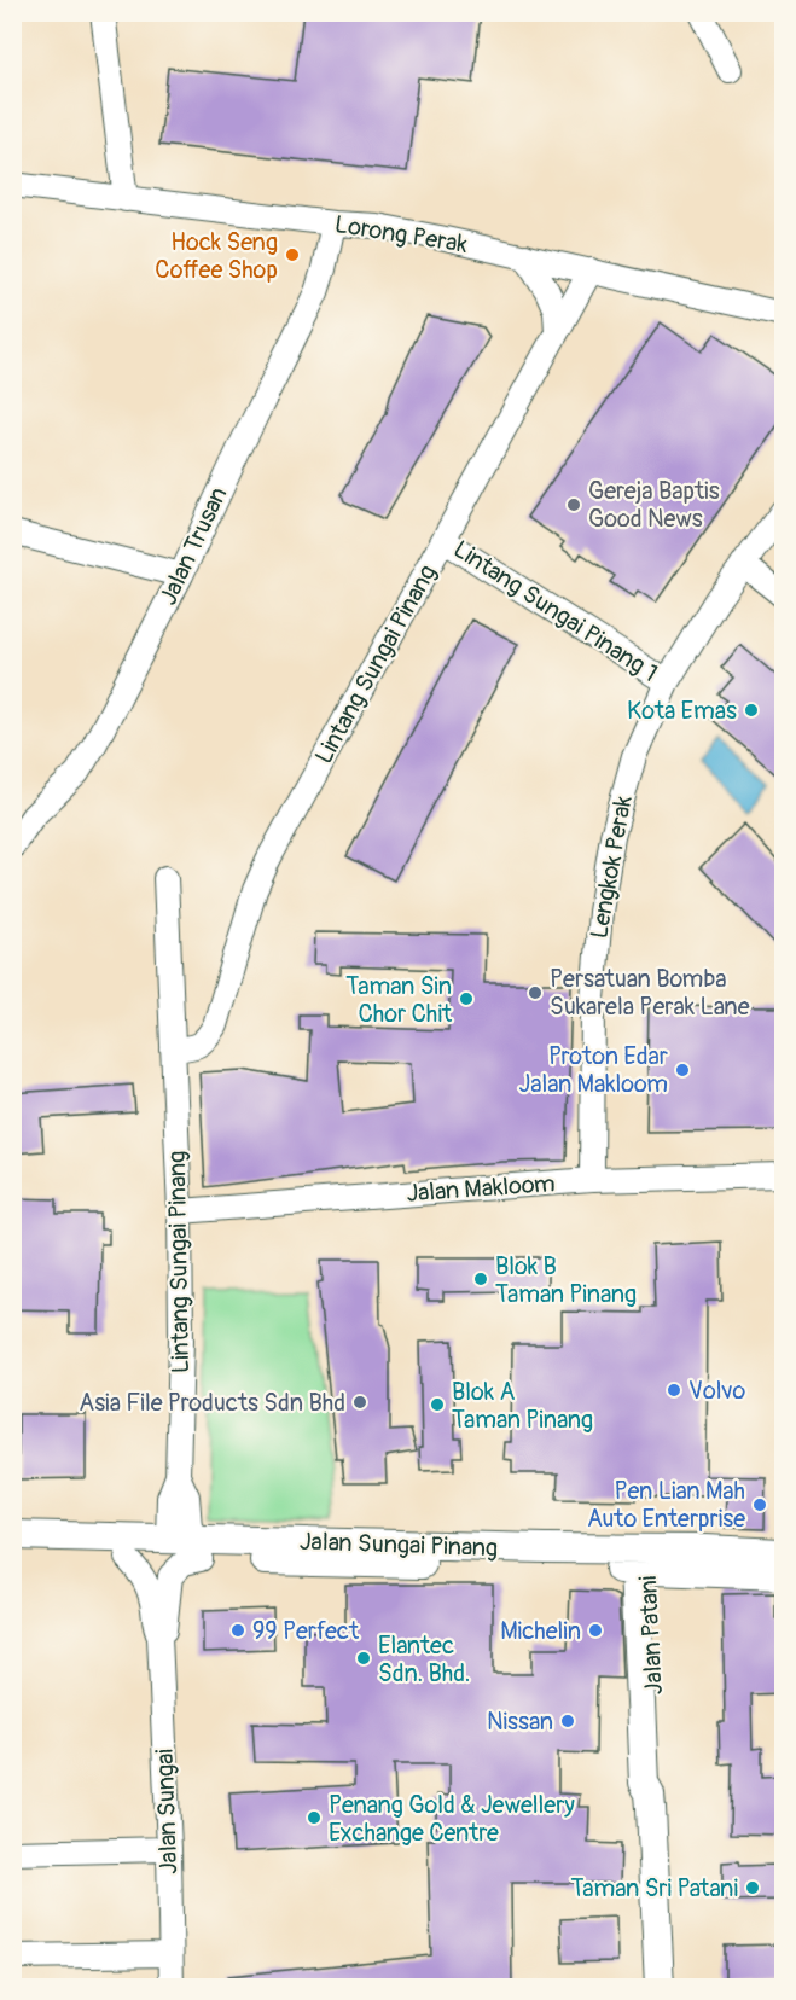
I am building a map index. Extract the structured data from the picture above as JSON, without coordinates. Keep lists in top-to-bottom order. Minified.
{"streets":{"main road":["Jalan Sungai Pinang","Jalan Patani"],"street":["Lorong Perak","Jalan Trusan","Lintang Sungai Pinang 1","Lintang Sungai Pinang","Lengkok Perak","Jalan Makloom","Jalan Sungai"]},"crossings":[["Lorong Perak","Jalan Trusan"],["Lorong Perak","Lintang Sungai Pinang"],["Lintang Sungai Pinang 1","Lintang Sungai Pinang"],["Lintang Sungai Pinang 1","Lengkok Perak"],["Lintang Sungai Pinang","Jalan Makloom"],["Lintang Sungai Pinang","Jalan Sungai Pinang"],["Lintang Sungai Pinang","Jalan Sungai"],["Lengkok Perak","Jalan Makloom"],["Jalan Sungai Pinang","Jalan Patani"],["Jalan Sungai Pinang","Jalan Sungai"]],"places":["Hock Seng Coffee Shop","Gereja Baptis Good News","Kota Emas","Persatuan Bomba Sukarela Perak Lane","Taman Sin Chor Chit","Proton Edar Jalan Makloom","Blok B Taman Pinang","Volvo","Asia File Products Sdn Bhd","Blok A Taman Pinang","Pen Lian Mah Auto Enterprise","99 Perfect","Michelin","Elantec Sdn. Bhd.","Nissan","Penang Gold & Jewellery Exchange Centre","Taman Sri Patani"]}
